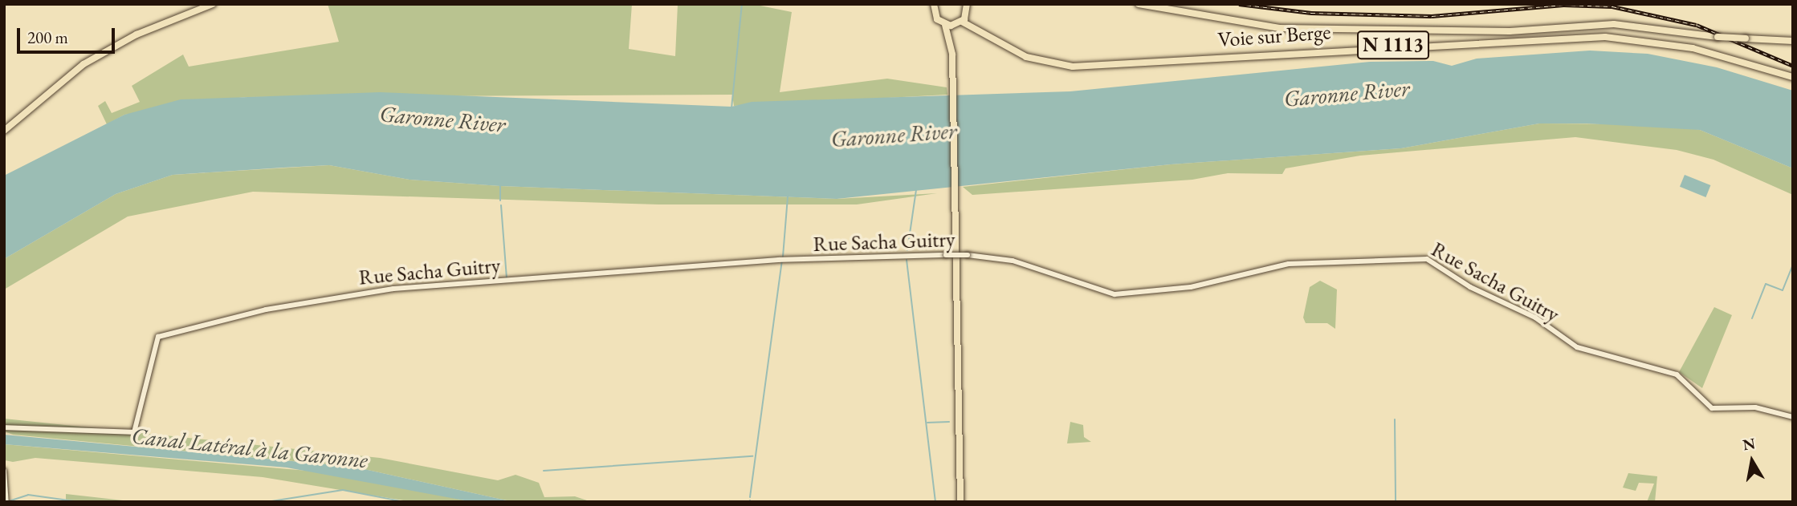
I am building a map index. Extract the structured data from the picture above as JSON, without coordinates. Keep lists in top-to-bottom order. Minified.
{"streets":{"main road":["Voie sur Berge","N 1113"],"street":["Rue Sacha Guitry"]},"crossings":[["Voie sur Berge","N 1113"]],"water":["Garonne River","Canal Latéral à la Garonne"],"scale_bar":"200 m","north":"top"}
